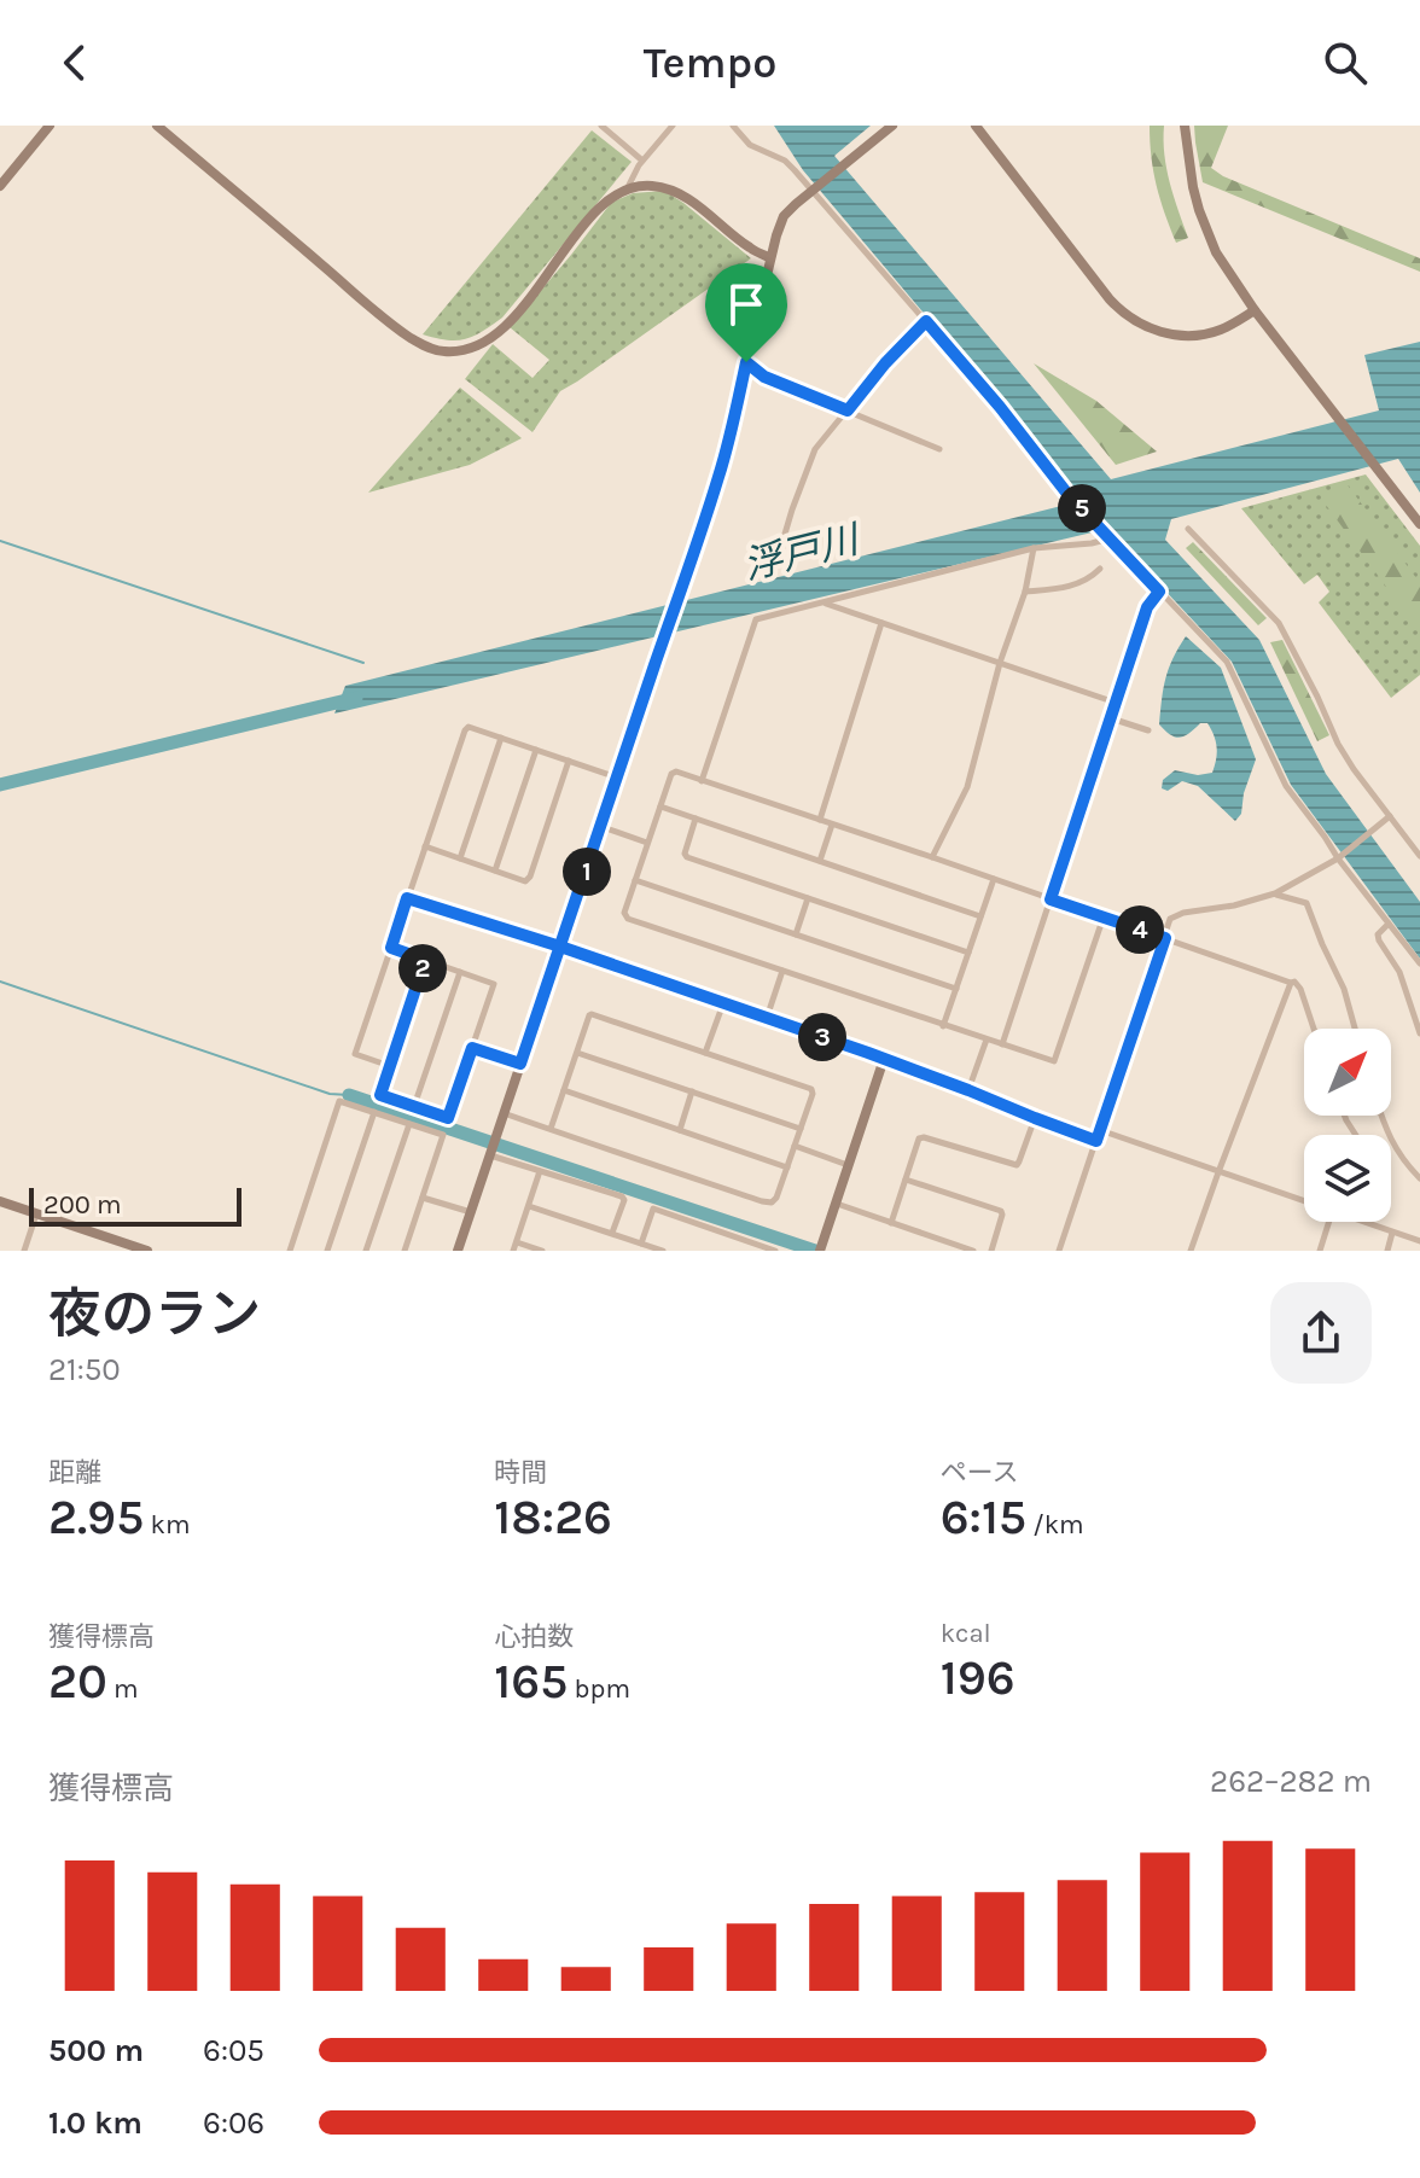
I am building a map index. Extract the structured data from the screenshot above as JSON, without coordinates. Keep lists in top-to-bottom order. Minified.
{"water":["浮戸川"],"scale_bar":"200 m","north":"top right","page":{"header":"Tempo","pins":["5","1","4","2","3"],"scale":"200 m","heading":["夜のラン","21:50"],"stats":[["距離","2.95 km"],["時間","18:26"],["ペース","6:15 /km"],["獲得標高","20 m"],["心拍数","165 bpm"],["kcal","196"]],"chart":["獲得標高","262–282 m"],"list":[{"name":"500 m","note":"6:05"},{"name":"1.0 km","note":"6:06"}]}}
